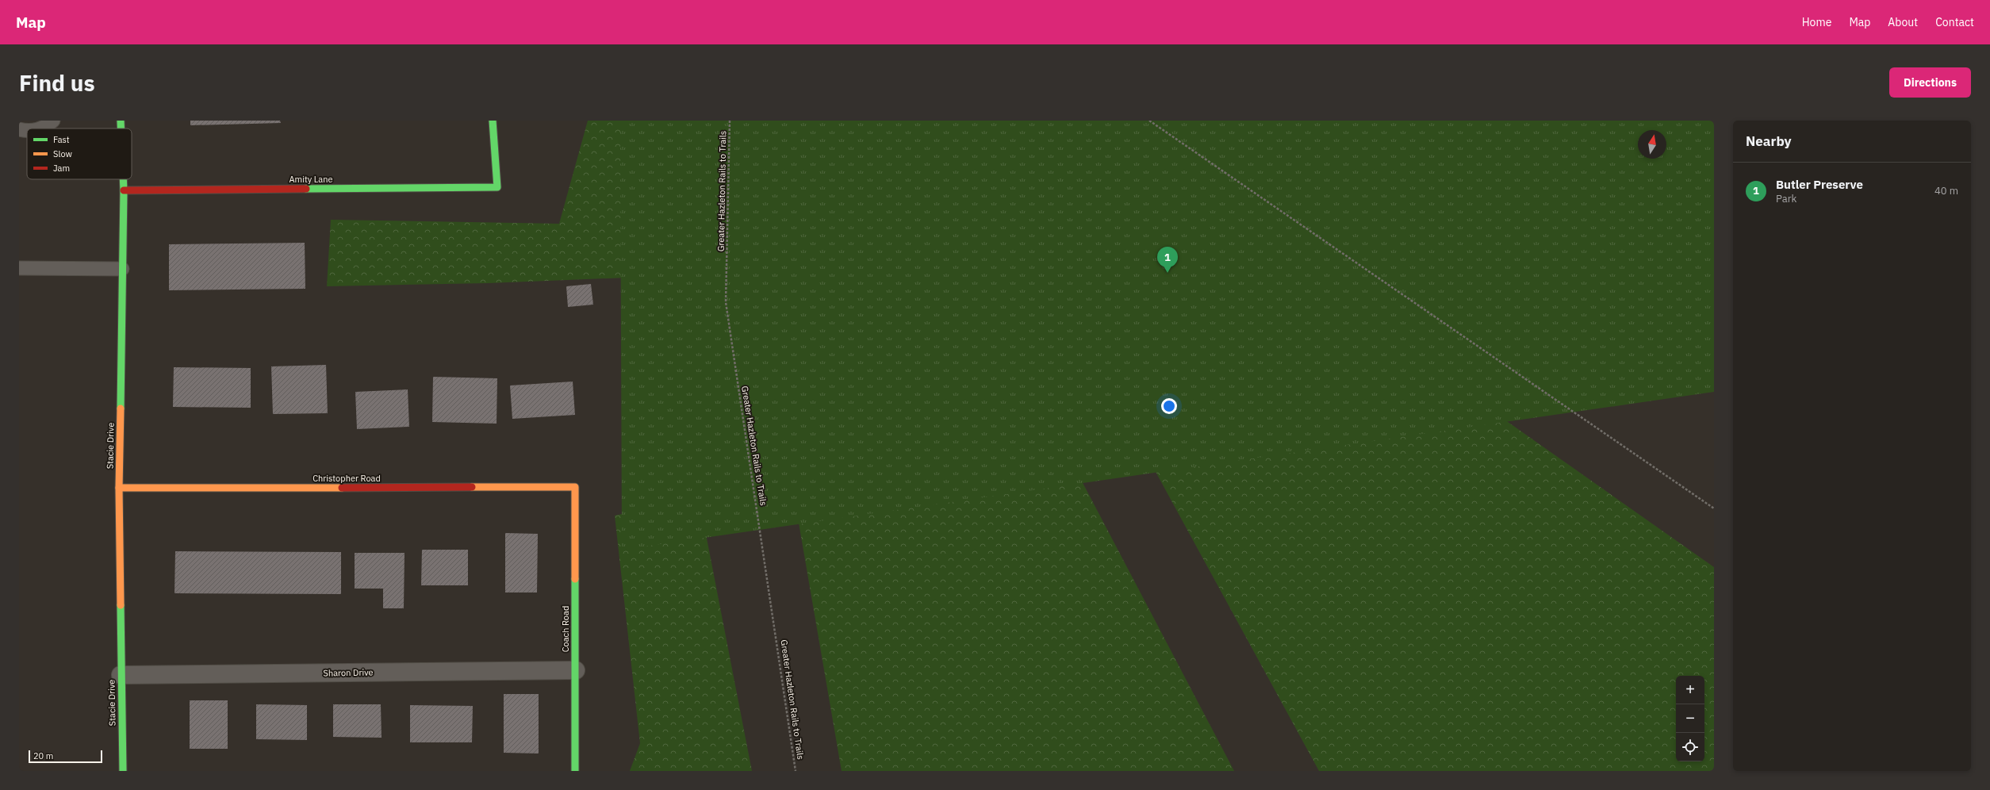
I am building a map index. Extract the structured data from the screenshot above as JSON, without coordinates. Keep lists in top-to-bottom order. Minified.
{"streets":{"street":["Amity Lane","Stacie Drive","Christopher Road","Coach Road","Sharon Drive"],"path":["Greater Hazleton Rails to Trails"]},"crossings":[["Amity Lane","Stacie Drive"],["Stacie Drive","Christopher Road"],["Stacie Drive","Sharon Drive"],["Christopher Road","Coach Road"],["Coach Road","Sharon Drive"]],"legend":["Fast","Slow","Jam"],"scale_bar":"20 m","north":"top","page":{"header":"Map","nav":["Home","Map","About","Contact"],"buttons":"Directions","title":"Find us","heading":"Nearby","list":[{"mark":"1","name":"Butler Preserve","note":"Park","value":"40 m"}],"pins":"1","map_buttons":["+","−"],"scale":"20 m"}}
